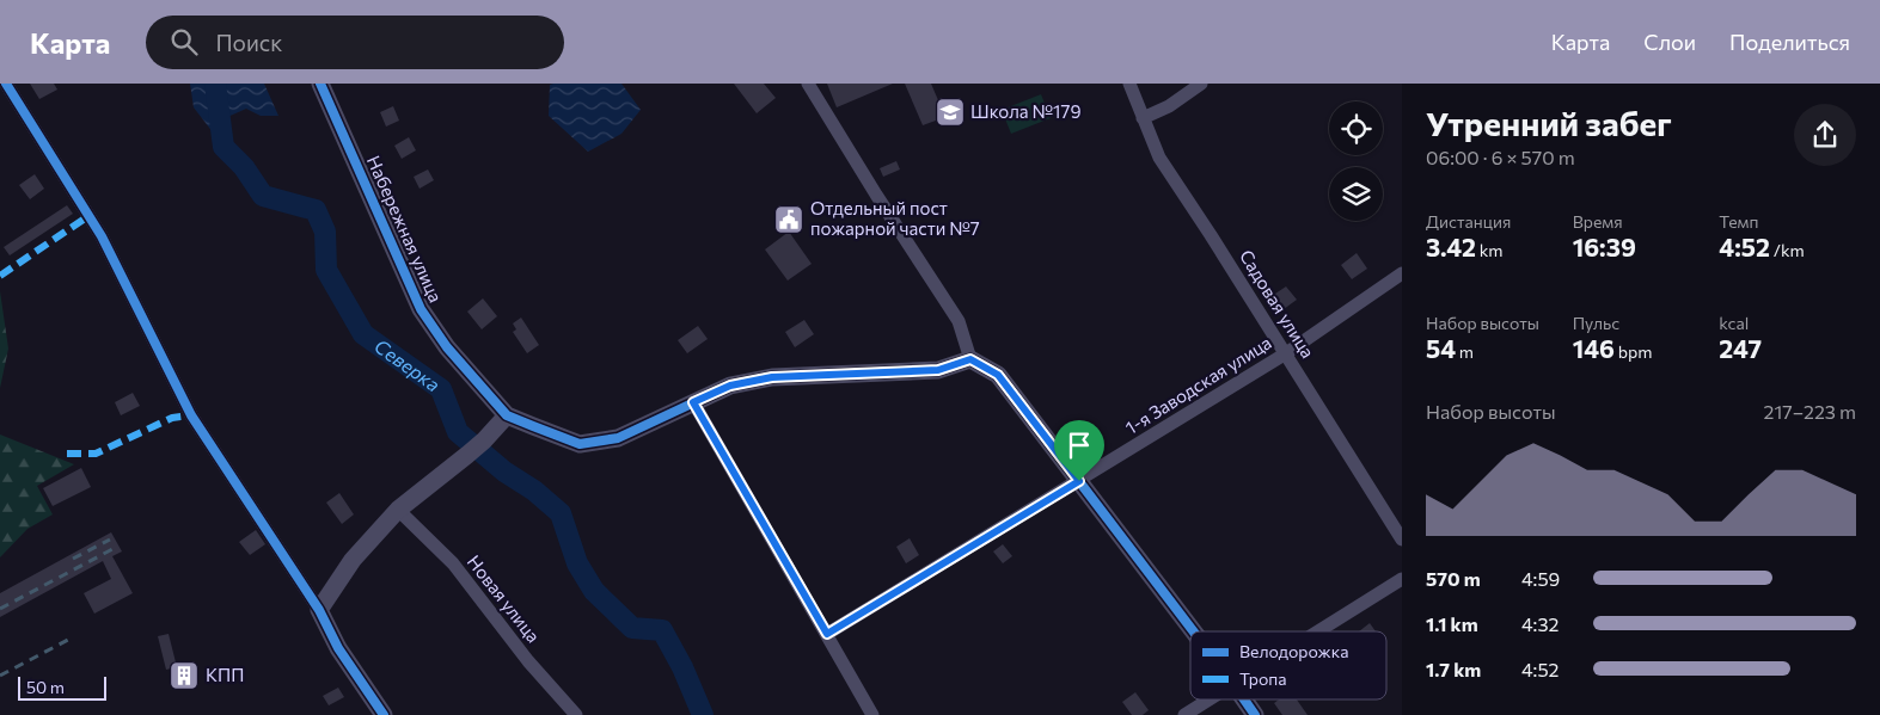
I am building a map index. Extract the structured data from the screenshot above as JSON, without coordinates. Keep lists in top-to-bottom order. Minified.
{"streets":{"street":["Набережная улица","Садовая улица","1-я Заводская улица","Новая улица"]},"crossings":[["Садовая улица","1-я Заводская улица"]],"water":["Северка"],"places":{"school or university":["Школа №179"],"public building":["Отдельный пост пожарной части №7"],"building":["КПП"]},"legend":["Велодорожка","Тропа"],"scale_bar":"50 m","page":{"header":"Карта","search":"Поиск","nav":["Карта","Слои","Поделиться"],"heading":["Утренний забег","06:00 · 6 × 570 m"],"stats":[["Дистанция","3.42 km"],["Время","16:39"],["Темп","4:52 /km"],["Набор высоты","54 m"],["Пульс","146 bpm"],["kcal","247"]],"chart":["Набор высоты","217–223 m"],"list":[{"name":"570 m","note":"4:59"},{"name":"1.1 km","note":"4:32"},{"name":"1.7 km","note":"4:52"}],"scale":"50 m"}}
